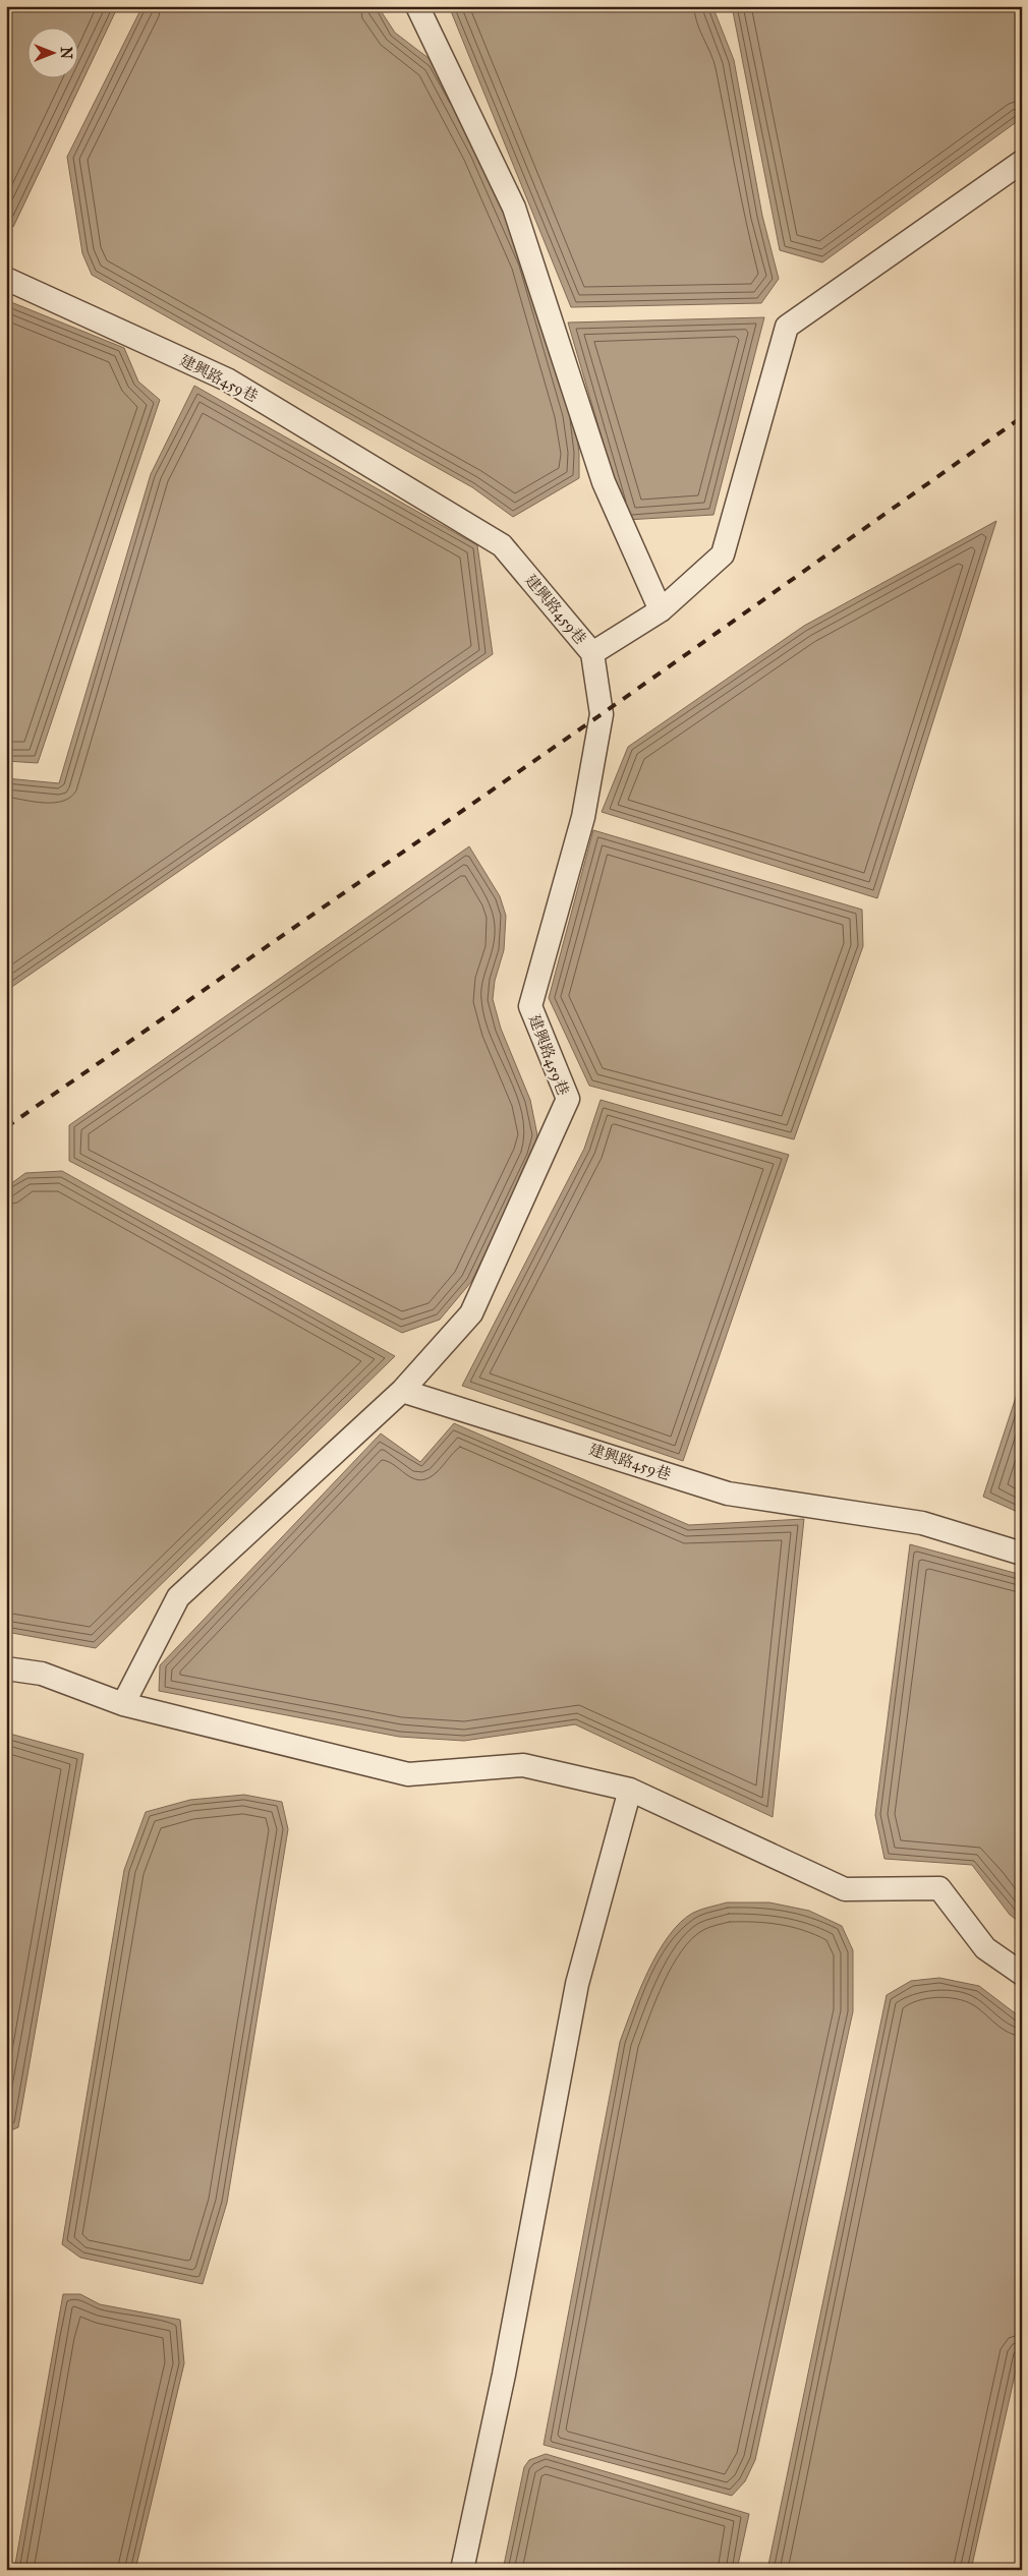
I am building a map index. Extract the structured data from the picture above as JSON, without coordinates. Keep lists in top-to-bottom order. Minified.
{"streets":{"lane":["建興路459巷"]},"north":"right"}
